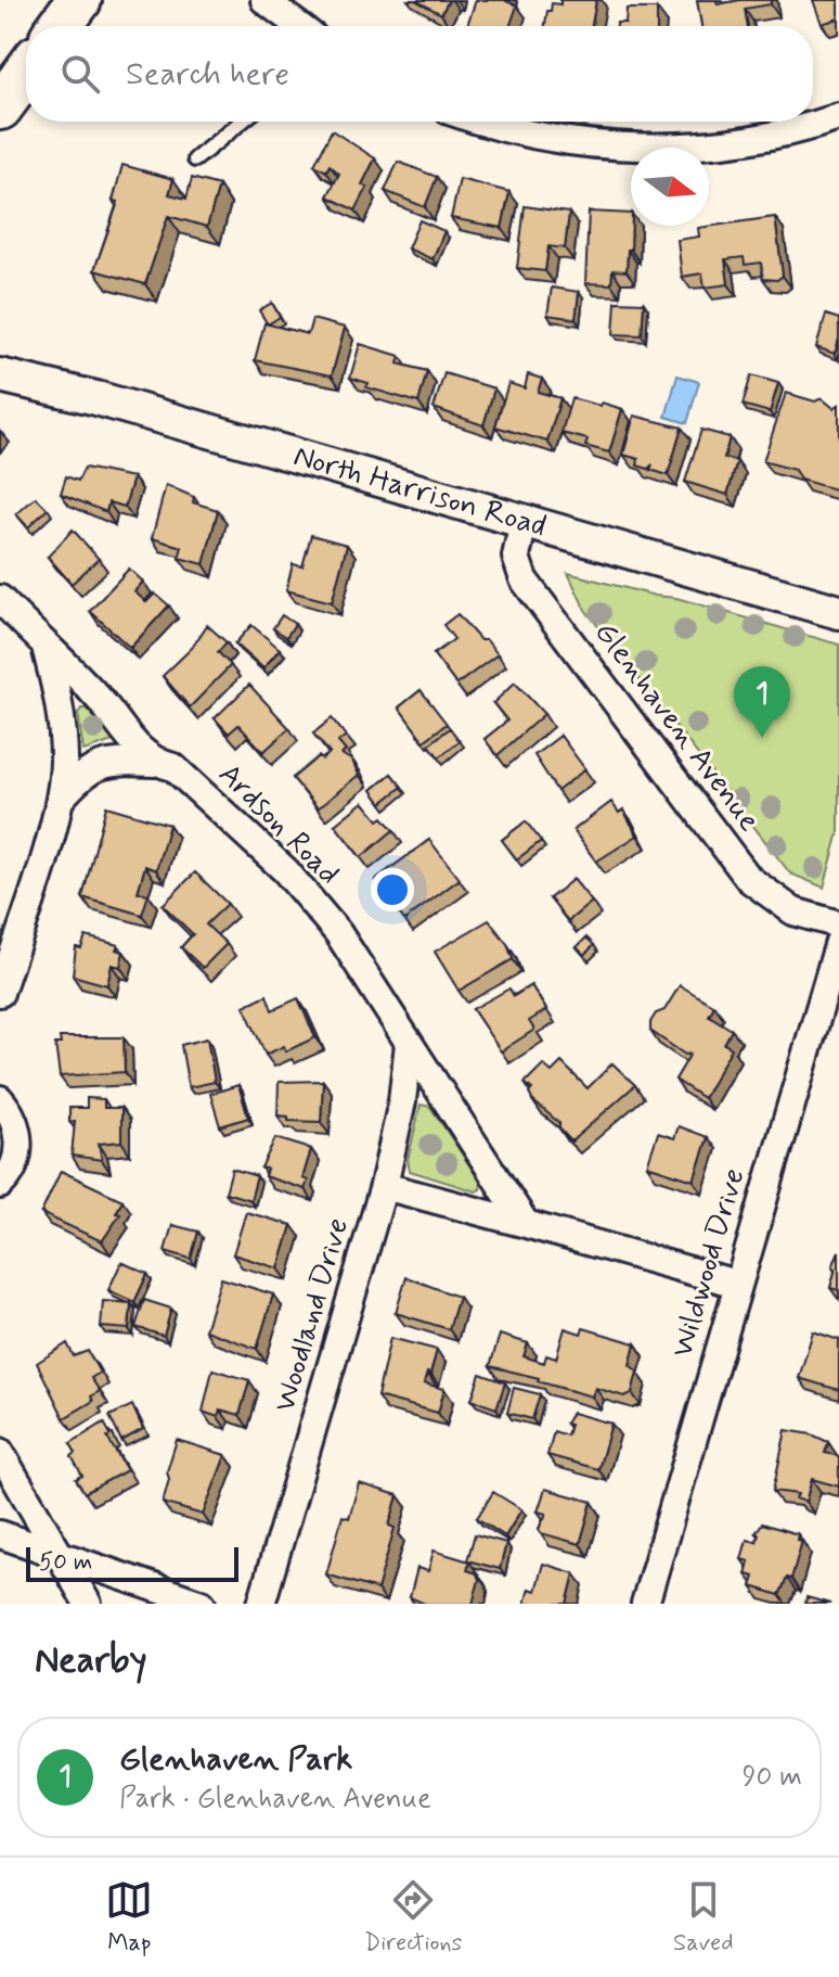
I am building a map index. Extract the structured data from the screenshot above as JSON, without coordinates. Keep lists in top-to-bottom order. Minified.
{"streets":{"street":["North Harrison Road","Glenhaven Avenue","Ardson Road","Wildwood Drive","Woodland Drive"]},"crossings":[["North Harrison Road","Glenhaven Avenue"],["Ardson Road","Woodland Drive"]],"scale_bar":"50 m","north":"right","page":{"search":"Search here","pins":"1","scale":"50 m","heading":"Nearby","list":[{"mark":"1","name":"Glenhaven Park","note":"Park · Glenhaven Avenue","value":"90 m"}],"nav":["Map","Directions","Saved"]}}
